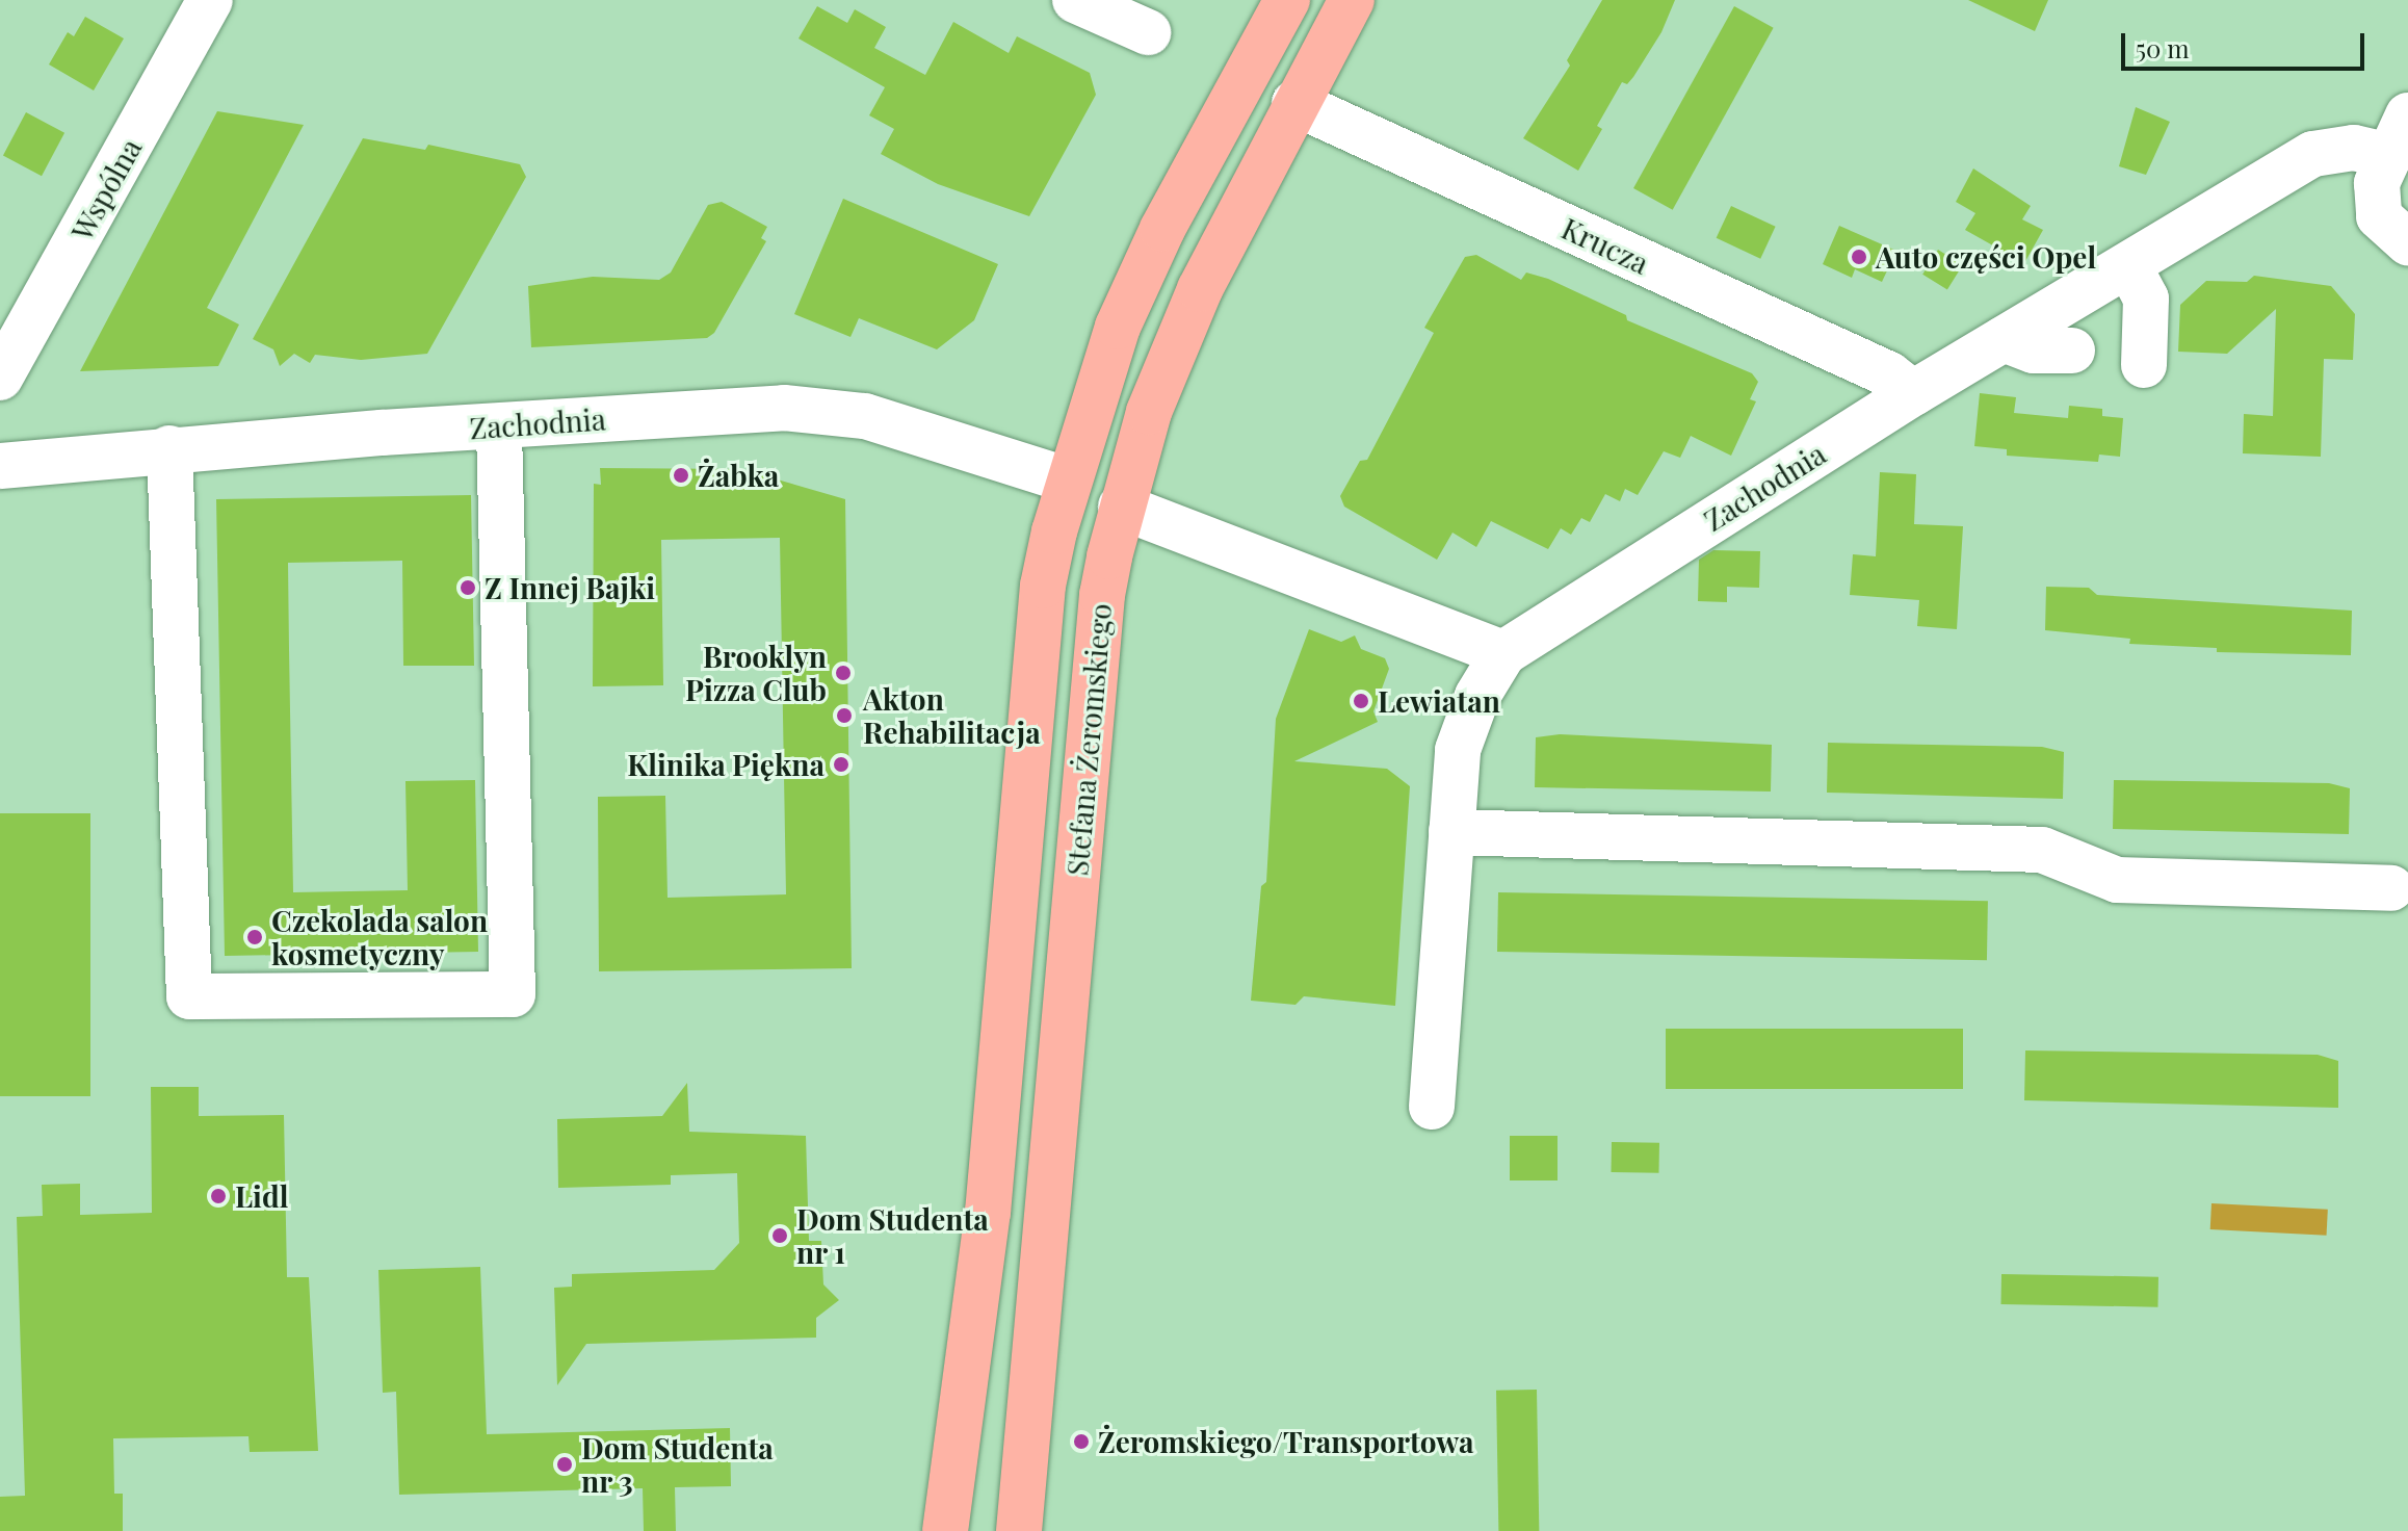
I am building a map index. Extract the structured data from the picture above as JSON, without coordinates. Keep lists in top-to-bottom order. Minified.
{"streets":{"main road":["Stefana Żeromskiego"],"street":["Wspólna","Krucza","Zachodnia"]},"crossings":[["Krucza","Zachodnia"],["Krucza","Stefana Żeromskiego"],["Zachodnia","Stefana Żeromskiego"]],"places":["Auto części Opel","Żabka","Z Innej Bajki","Brooklyn Pizza Club","Lewiatan","Akton Rehabilitacja","Klinika Piękna","Czekolada salon kosmetyczny","Lidl","Dom Studenta nr 1","Żeromskiego/Transportowa","Dom Studenta nr 3"],"scale_bar":"50 m"}
